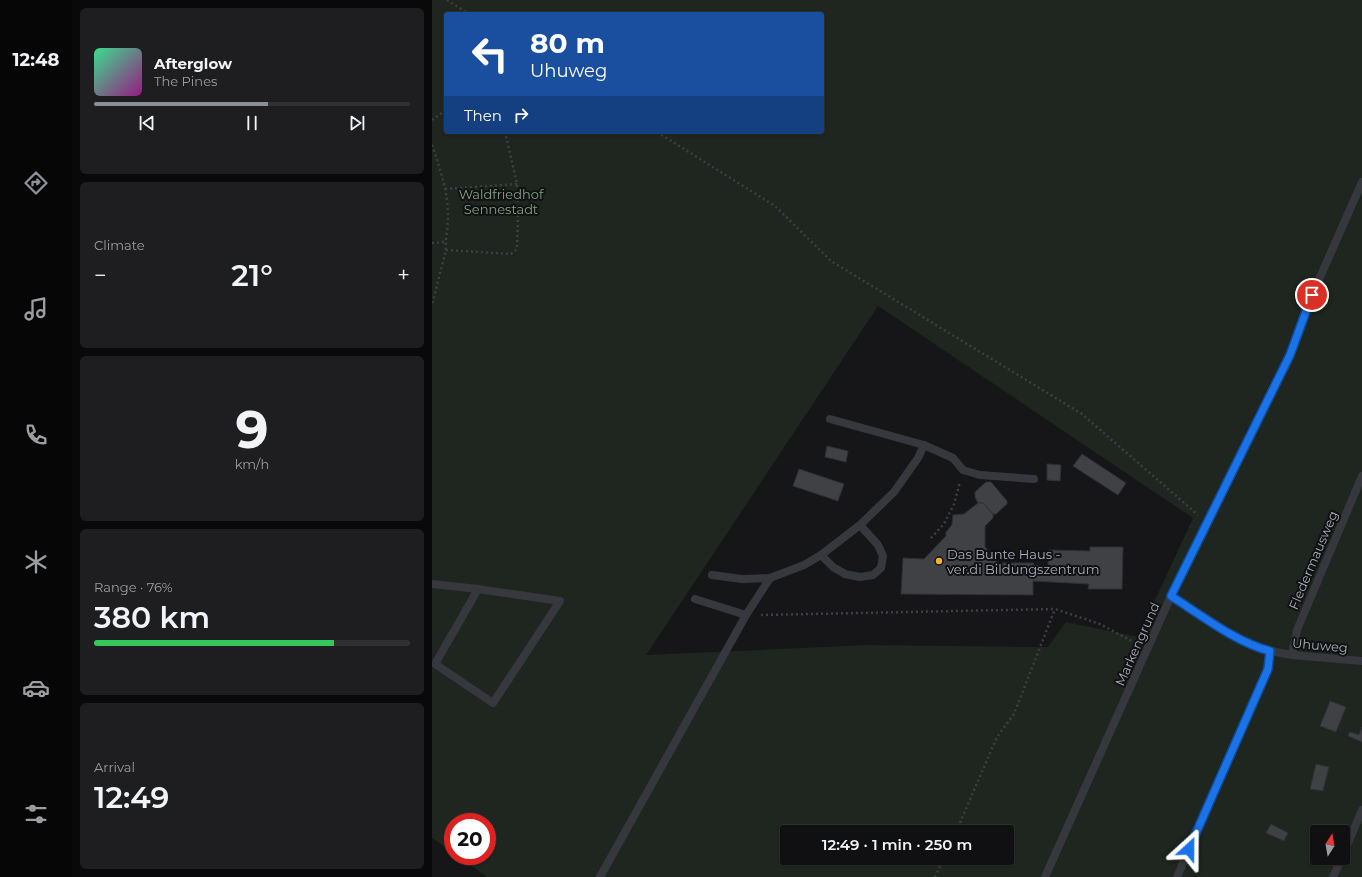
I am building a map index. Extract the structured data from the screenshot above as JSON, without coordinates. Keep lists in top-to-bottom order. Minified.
{"streets":{"lane":["Fledermausweg","Markengrund","Uhuweg"]},"crossings":[["Fledermausweg","Uhuweg"],["Markengrund","Uhuweg"]],"parks":["Waldfriedhof Sennestadt"],"places":["Das Bunte Haus - ver.di Bildungszentrum"],"north":"top","page":{"tabs":"12:48","turn":["80 m","Uhuweg"],"song":["Afterglow","The Pines"],"then":"Then","tile":["Climate",["9","km/h"],["Range · 76%","380 km"],["Arrival","12:49"]],"heat":["−","21°","+"],"limit":"20","trip":"12:49 · 1 min · 250 m"}}
